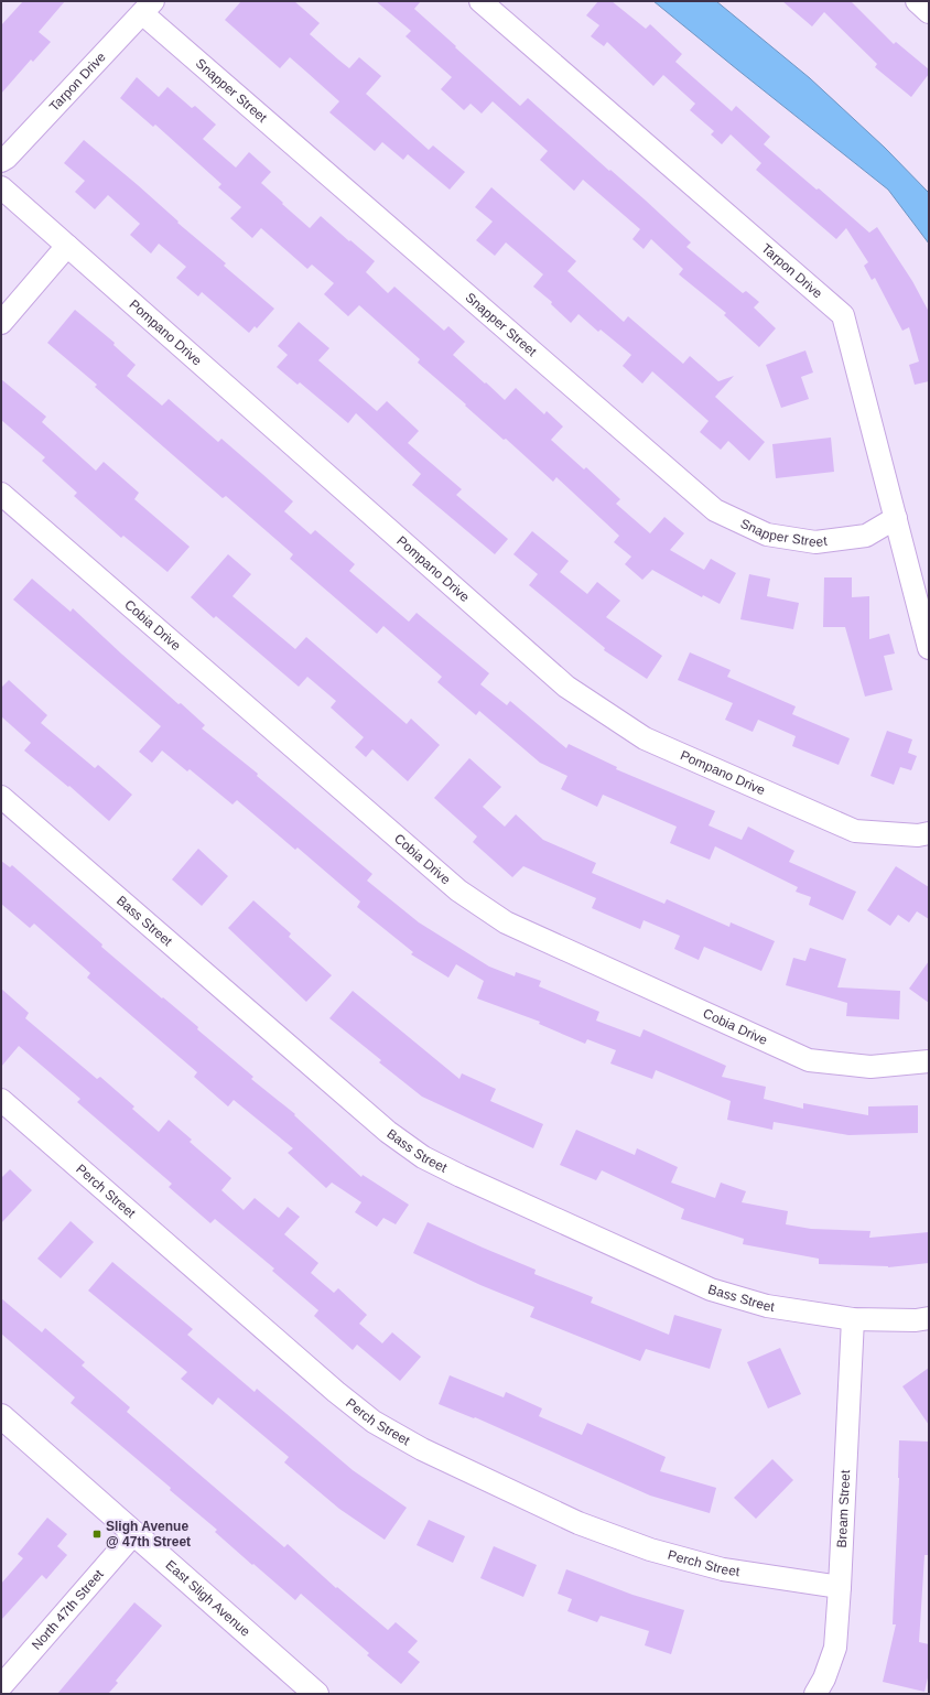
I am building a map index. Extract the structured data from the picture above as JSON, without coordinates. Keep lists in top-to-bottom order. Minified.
{"streets":{"street":["Tarpon Drive","Snapper Street","Pompano Drive","Cobia Drive","Bass Street","Perch Street","Bream Street","East Sligh Avenue","North 47th Street"]},"crossings":[["Tarpon Drive","Snapper Street"],["Bass Street","Bream Street"],["Perch Street","Bream Street"],["East Sligh Avenue","North 47th Street"]],"places":{"transit":["Sligh Avenue @ 47th Street"]}}
